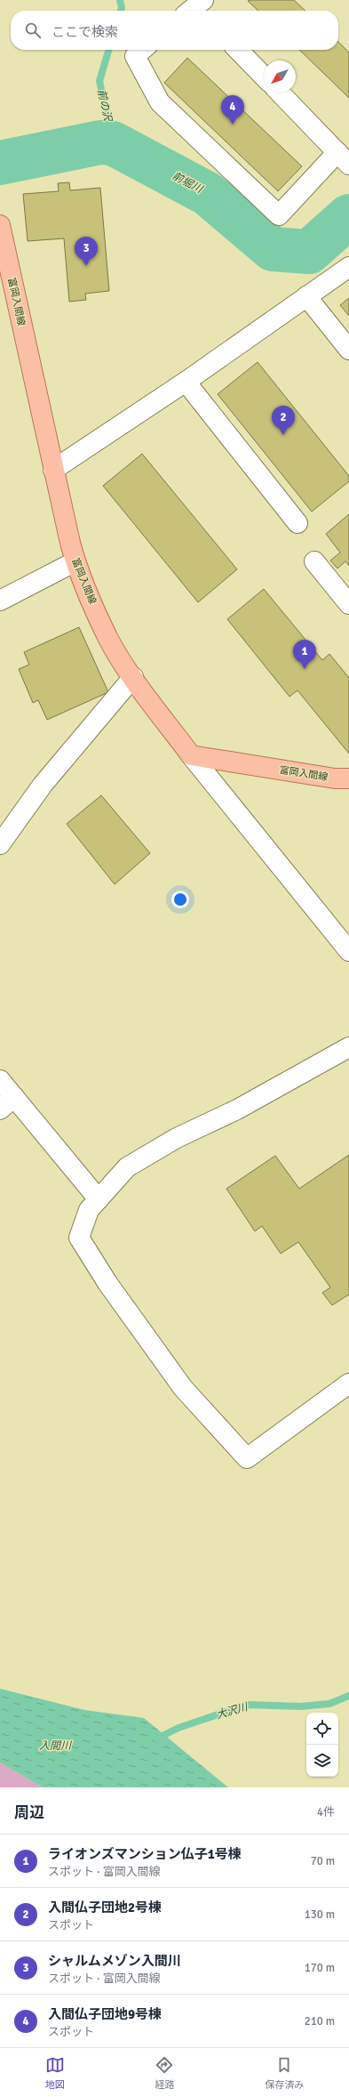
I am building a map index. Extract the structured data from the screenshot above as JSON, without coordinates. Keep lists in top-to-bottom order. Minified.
{"streets":{"main road":["富岡入間線"]},"water":["前の沢","前堀川","大沢川","入間川"],"north":"bottom left","page":{"search":"ここで検索","pins":["4","3","2","1"],"heading":["周辺","4件"],"list":[{"mark":"1","name":"ライオンズマンション仏子1号棟","note":"スポット · 富岡入間線","value":"70 m"},{"mark":"2","name":"入間仏子団地2号棟","note":"スポット","value":"130 m"},{"mark":"3","name":"シャルムメゾン入間川","note":"スポット · 富岡入間線","value":"170 m"},{"mark":"4","name":"入間仏子団地9号棟","note":"スポット","value":"210 m"}],"nav":["地図","経路","保存済み"]}}
